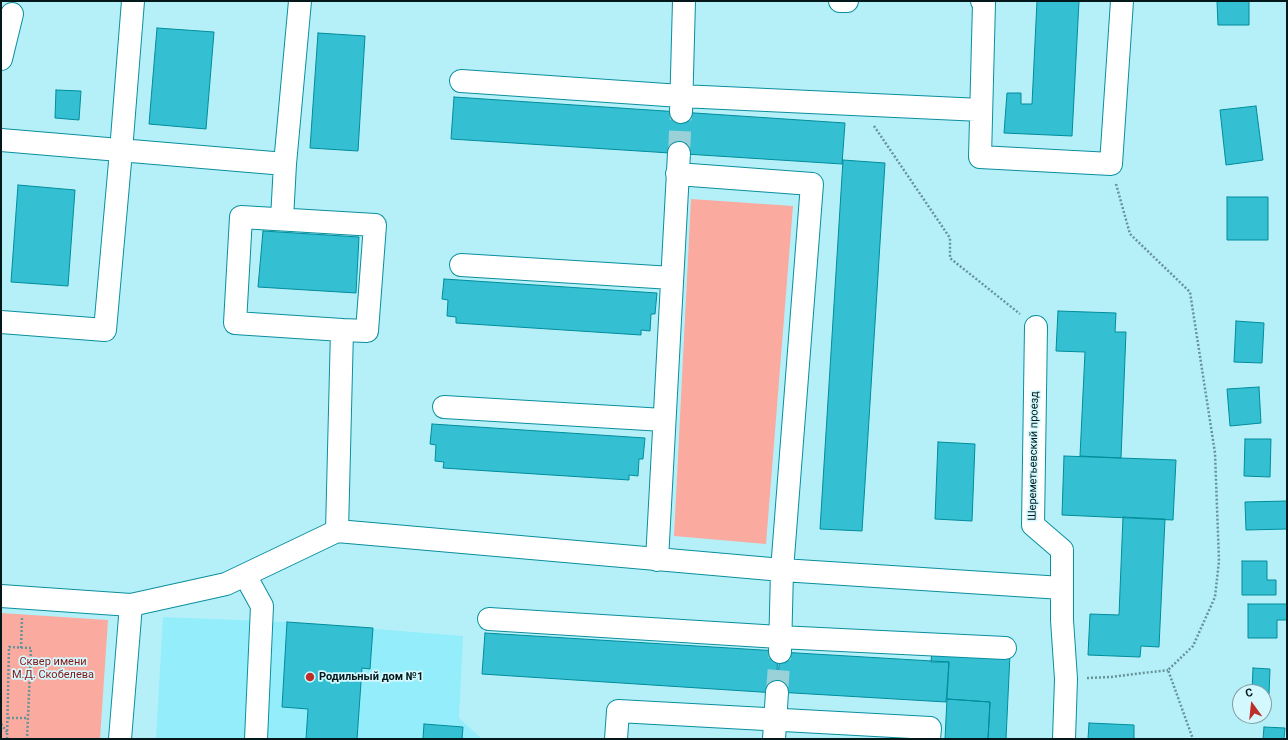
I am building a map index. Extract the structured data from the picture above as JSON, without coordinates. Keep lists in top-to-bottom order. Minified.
{"streets":{"street":["Шереметьевский проезд"]},"parks":["Сквер имени М.Д. Скобелева"],"places":["Родильный дом №1"],"north":"top"}
